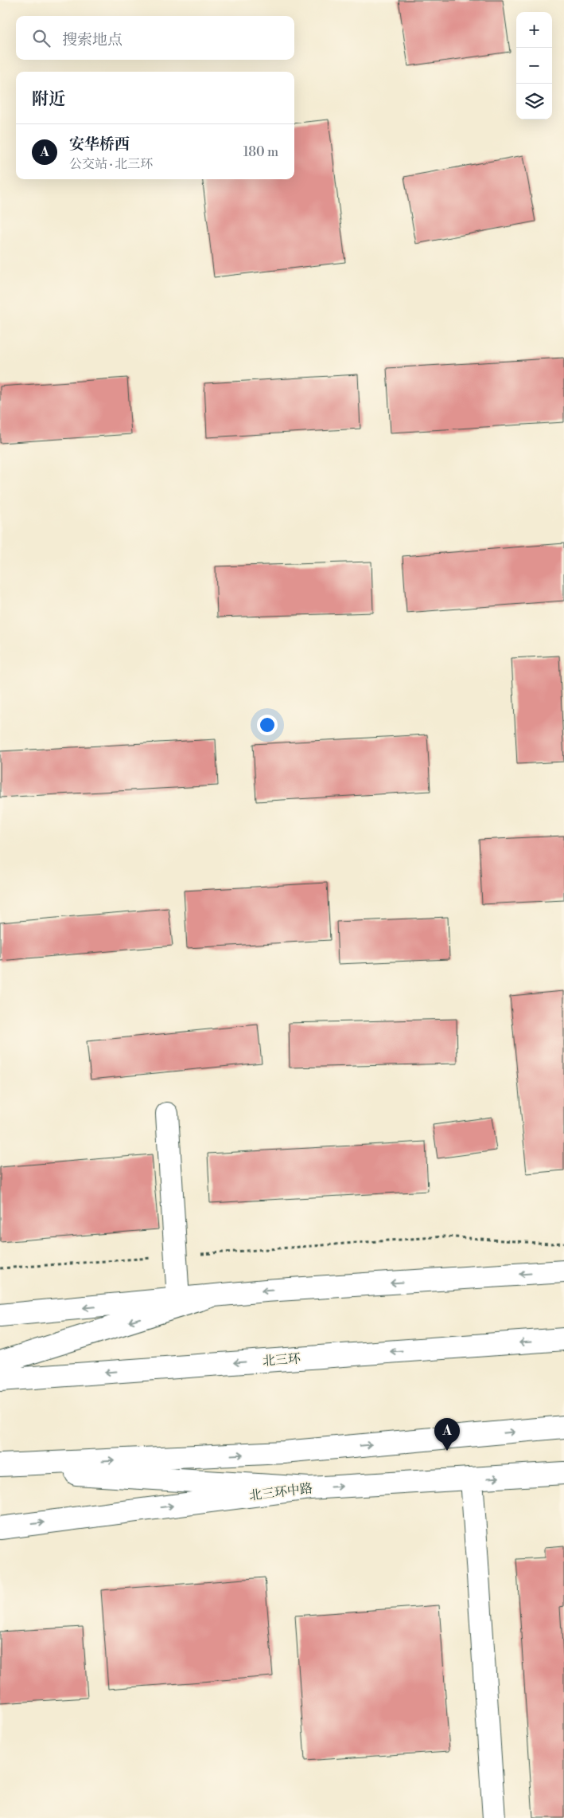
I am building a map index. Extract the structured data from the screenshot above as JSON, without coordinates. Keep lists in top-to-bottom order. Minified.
{"streets":{"main road":["北三环","北三环中路"]},"page":{"map_buttons":["+","−"],"search":"搜索地点","heading":"附近","list":[{"mark":"A","name":"安华桥西","note":"公交站 · 北三环","value":"180 m"}],"pins":"A"}}
